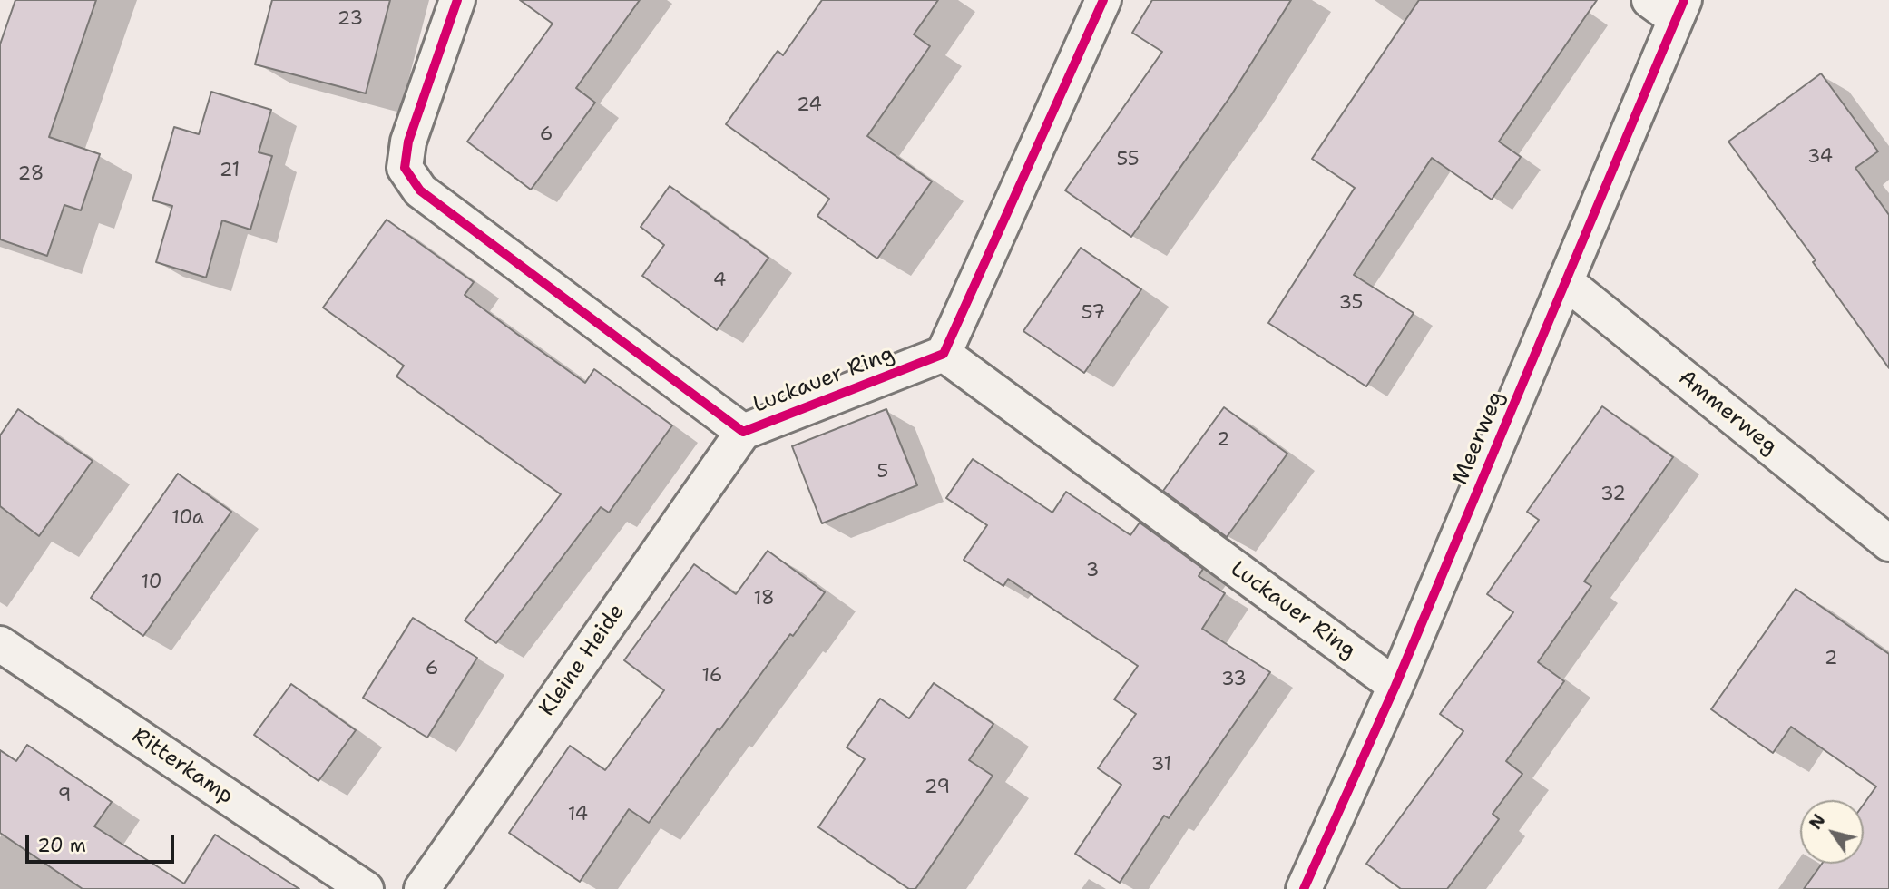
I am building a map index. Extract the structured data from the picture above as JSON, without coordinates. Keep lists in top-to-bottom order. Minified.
{"streets":{"street":["Luckauer Ring","Ammerweg","Meerweg","Kleine Heide","Ritterkamp"]},"crossings":[["Luckauer Ring","Meerweg"],["Luckauer Ring","Kleine Heide"],["Ammerweg","Meerweg"]],"house_numbers":["23","24","6","34","55","21","28","4","35","57","2","5","32","10a","3","10","18","2","6","16","33","31","29","9","14"],"scale_bar":"20 m","north":"top left"}
